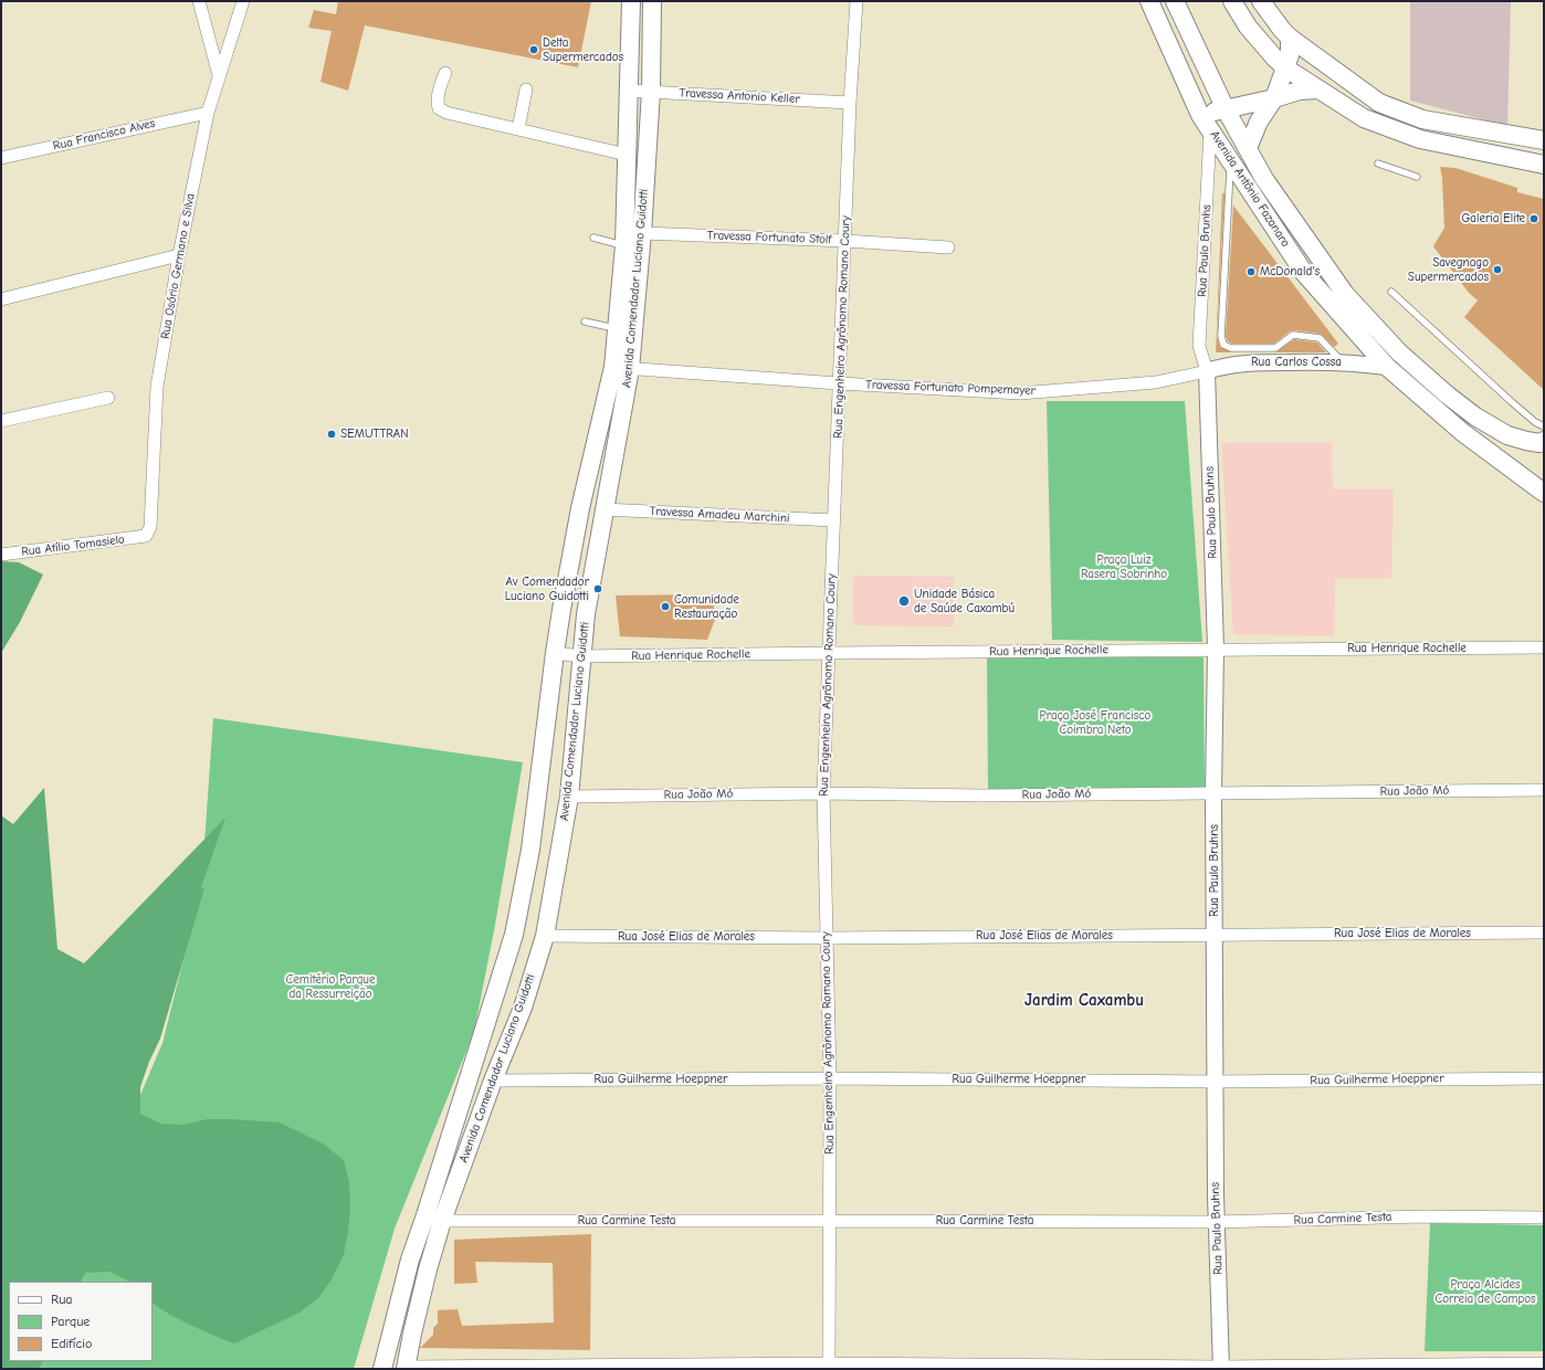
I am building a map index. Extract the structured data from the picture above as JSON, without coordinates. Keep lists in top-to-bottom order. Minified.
{"streets":{"main road":["Avenida Antônio Fazanaro","Avenida Comendador Luciano Guidotti"],"street":["Travessa Antonio Keller","Rua Francisco Alves","Travessa Fortunato Stolf","Rua Paulo Brunhs","Rua Osório Germano e Silva","Rua Engenheiro Agrônomo Romano Coury","Rua Carlos Cossa","Travessa Fortunato Pompemayer","Rua Paulo Bruhns","Travessa Amadeu Marchini","Rua Atílio Tomasielo","Rua Henrique Rochelle","Rua João Mó","Rua José Elias de Morales","Rua Guilherme Hoeppner","Rua Carmine Testa"]},"crossings":[["Travessa Antonio Keller","Avenida Comendador Luciano Guidotti"],["Travessa Antonio Keller","Rua Engenheiro Agrônomo Romano Coury"],["Rua Francisco Alves","Rua Osório Germano e Silva"],["Avenida Antônio Fazanaro","Rua Paulo Brunhs"],["Avenida Antônio Fazanaro","Rua Carlos Cossa"],["Travessa Fortunato Stolf","Avenida Comendador Luciano Guidotti"],["Travessa Fortunato Stolf","Rua Engenheiro Agrônomo Romano Coury"],["Rua Paulo Brunhs","Rua Carlos Cossa"],["Rua Paulo Brunhs","Travessa Fortunato Pompemayer"],["Rua Paulo Brunhs","Rua Paulo Bruhns"],["Rua Osório Germano e Silva","Rua Atílio Tomasielo"],["Avenida Comendador Luciano Guidotti","Travessa Fortunato Pompemayer"],["Avenida Comendador Luciano Guidotti","Travessa Amadeu Marchini"],["Avenida Comendador Luciano Guidotti","Rua Henrique Rochelle"],["Avenida Comendador Luciano Guidotti","Rua João Mó"],["Avenida Comendador Luciano Guidotti","Rua José Elias de Morales"],["Avenida Comendador Luciano Guidotti","Rua Guilherme Hoeppner"],["Avenida Comendador Luciano Guidotti","Rua Carmine Testa"],["Rua Engenheiro Agrônomo Romano Coury","Travessa Fortunato Pompemayer"],["Rua Engenheiro Agrônomo Romano Coury","Travessa Amadeu Marchini"],["Rua Engenheiro Agrônomo Romano Coury","Rua Henrique Rochelle"],["Rua Engenheiro Agrônomo Romano Coury","Rua João Mó"],["Rua Engenheiro Agrônomo Romano Coury","Rua José Elias de Morales"],["Rua Engenheiro Agrônomo Romano Coury","Rua Guilherme Hoeppner"],["Rua Engenheiro Agrônomo Romano Coury","Rua Carmine Testa"],["Rua Carlos Cossa","Travessa Fortunato Pompemayer"],["Rua Carlos Cossa","Rua Paulo Bruhns"],["Travessa Fortunato Pompemayer","Rua Paulo Bruhns"],["Rua Paulo Bruhns","Rua Henrique Rochelle"],["Rua Paulo Bruhns","Rua João Mó"],["Rua Paulo Bruhns","Rua José Elias de Morales"],["Rua Paulo Bruhns","Rua Guilherme Hoeppner"],["Rua Paulo Bruhns","Rua Carmine Testa"]],"districts":["Jardim Caxambu"],"parks":["Praça Luiz Rasera Sobrinho","Praça José Francisco Coimbra Neto","Cemitério Parque da Ressurreição","Praça Alcides Correia de Campos"],"places":["Delta Supermercados","Galeria Elite","Savegnago Supermercados","McDonald's","SEMUTTRAN","Av Comendador Luciano Guidotti","Unidade Básica de Saúde Caxambú","Comunidade Restauração"],"legend":["Rua","Parque","Edifício"]}
